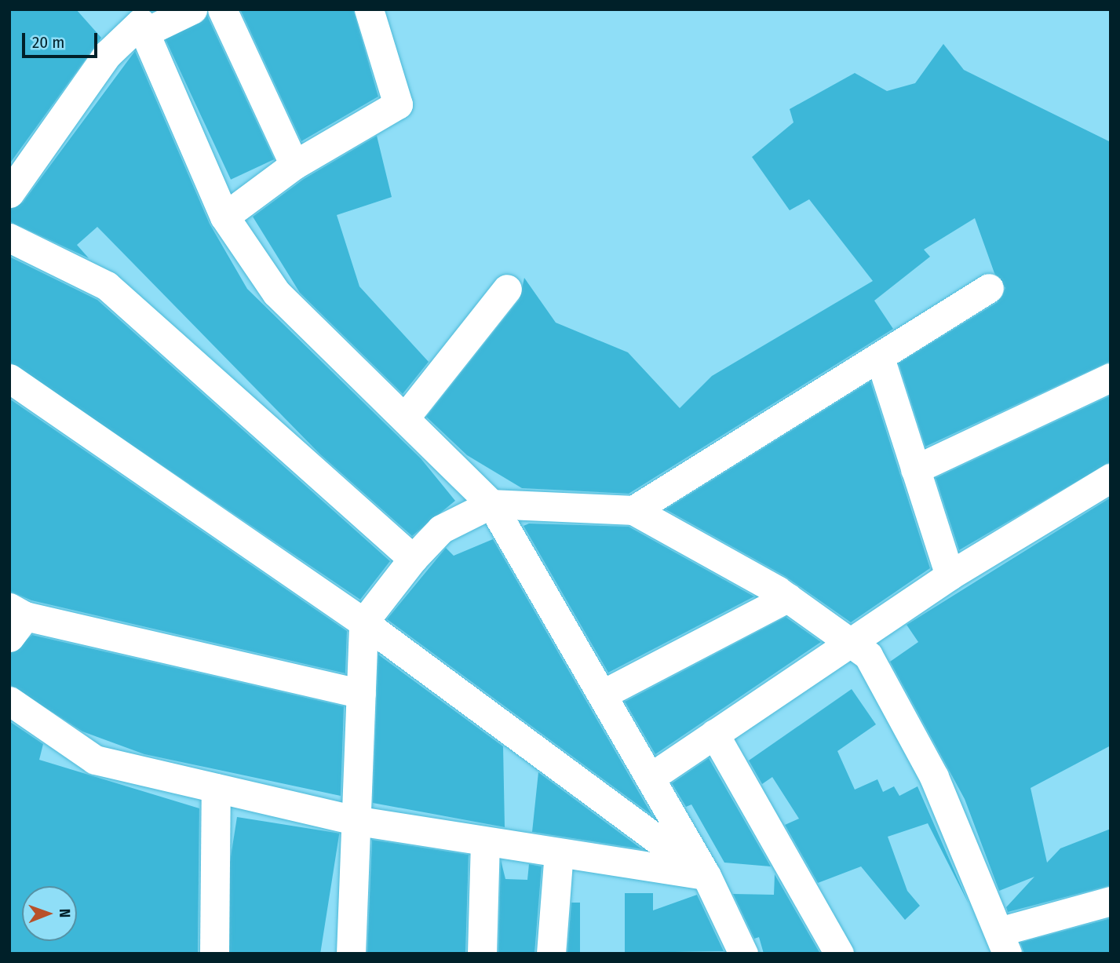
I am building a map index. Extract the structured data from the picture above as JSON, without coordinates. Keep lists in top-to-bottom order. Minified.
{"scale_bar":"20 m","north":"right"}
